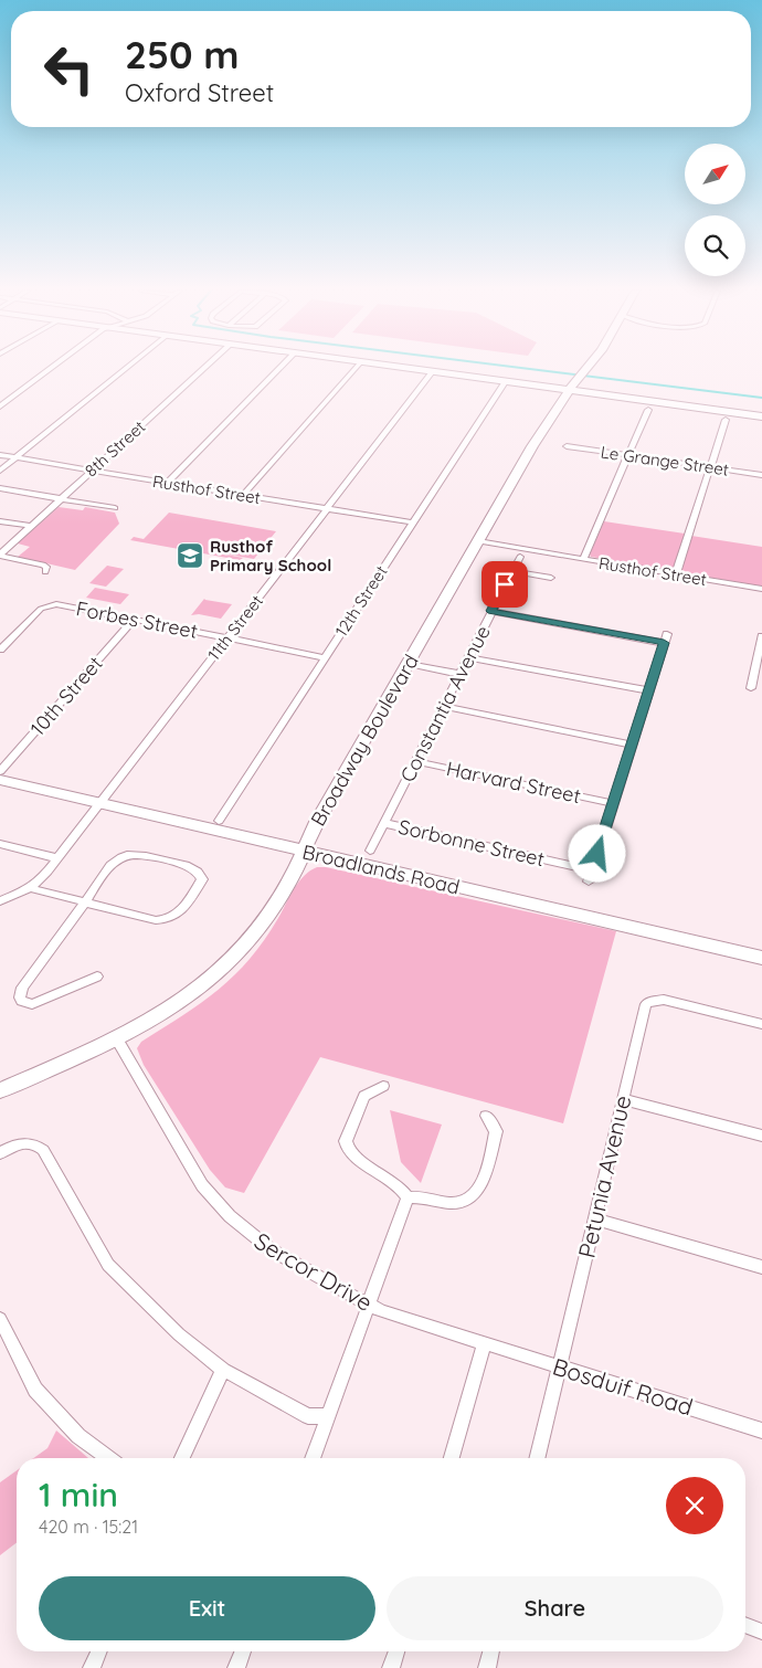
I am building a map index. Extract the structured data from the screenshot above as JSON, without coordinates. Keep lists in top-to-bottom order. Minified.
{"streets":{"main road":["Broadway Boulevard","Broadlands Road"],"street":["8th Street","Le Grange Street","Rusthof Street","12th Street","Forbes Street","11th Street","10th Street","Constantia Avenue","Harvard Street","Sorbonne Street","Petunia Avenue","Sercor Drive","Bosduif Road"]},"crossings":[["8th Street","Rusthof Street"],["Rusthof Street","12th Street"],["Rusthof Street","11th Street"],["Rusthof Street","Broadway Boulevard"],["12th Street","Forbes Street"],["Forbes Street","11th Street"],["Forbes Street","10th Street"],["11th Street","Broadlands Road"],["Constantia Avenue","Harvard Street"],["Constantia Avenue","Sorbonne Street"],["Broadway Boulevard","Broadlands Road"],["Broadway Boulevard","Sercor Drive"],["Petunia Avenue","Bosduif Road"],["Sercor Drive","Bosduif Road"]],"places":{"school or university":["Rusthof Primary School"]},"north":"top right","page":{"turn":["250 m","Oxford Street"],"heading":["1 min","420 m · 15:21"],"buttons":["Exit","Share"]}}
